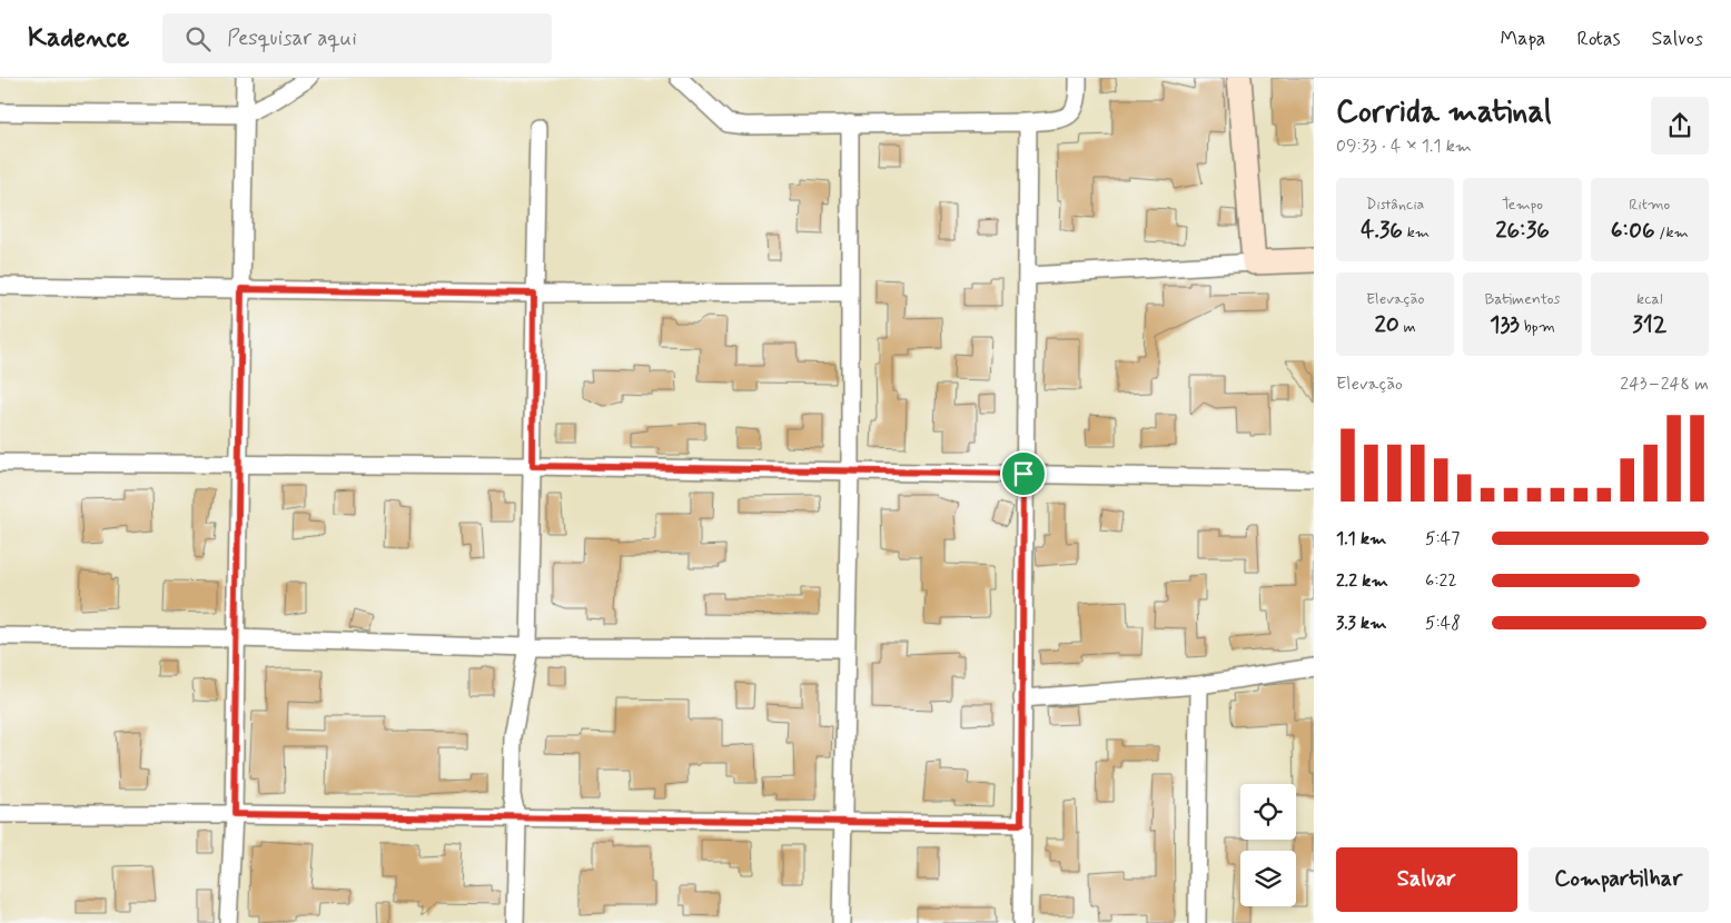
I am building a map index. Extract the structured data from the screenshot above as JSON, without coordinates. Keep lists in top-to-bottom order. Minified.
{"page":{"header":"Kadence","search":"Pesquisar aqui","nav":["Mapa","Rotas","Salvos"],"heading":["Corrida matinal","09:33 · 4 × 1.1 km"],"stats":[["Distância","4.36 km"],["Tempo","26:36"],["Ritmo","6:06 /km"],["Elevação","20 m"],["Batimentos","133 bpm"],["kcal","312"]],"chart":["Elevação","243–248 m"],"list":[{"name":"1.1 km","note":"5:47"},{"name":"2.2 km","note":"6:22"},{"name":"3.3 km","note":"5:48"}],"buttons":["Salvar","Compartilhar"]}}
